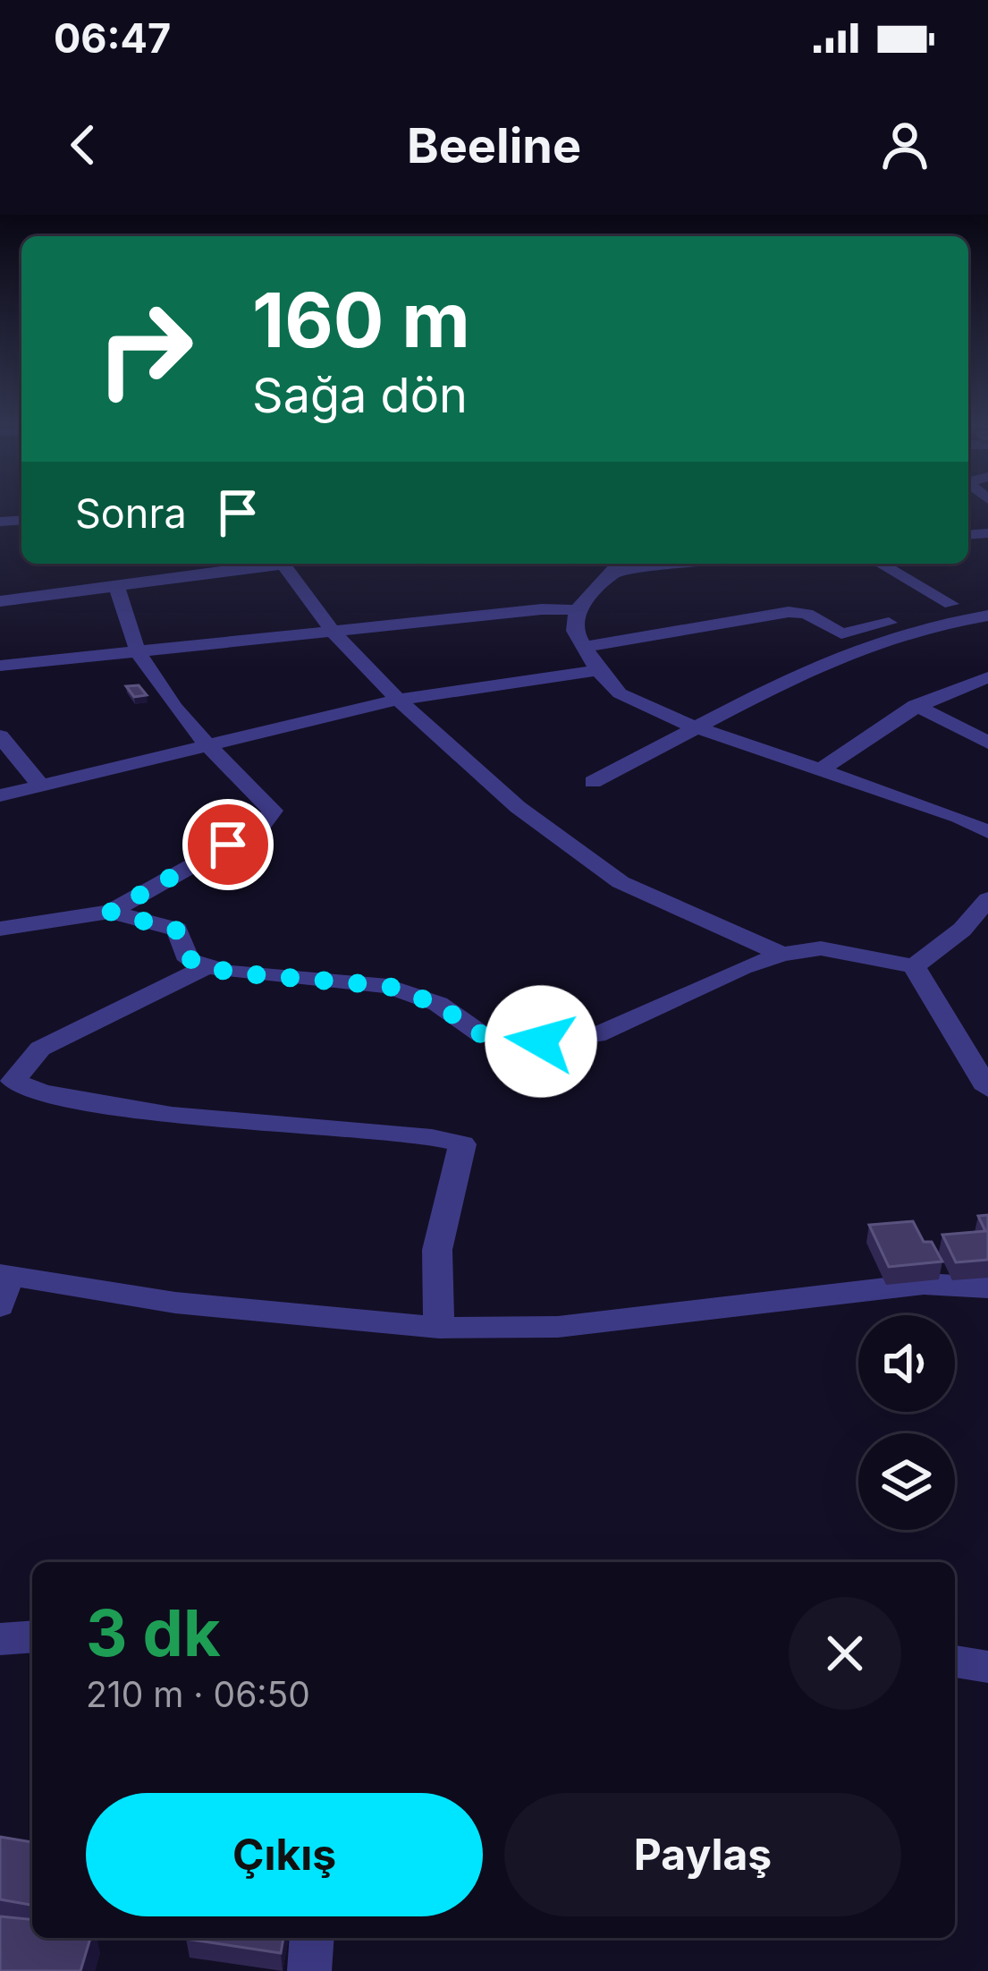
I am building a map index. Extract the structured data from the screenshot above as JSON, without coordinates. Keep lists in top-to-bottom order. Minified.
{"page":{"status":"06:47","header":"Beeline","turn":["160 m","Sağa dön"],"then":"Sonra","heading":["3 dk","210 m · 06:50"],"buttons":["Çıkış","Paylaş"]}}
